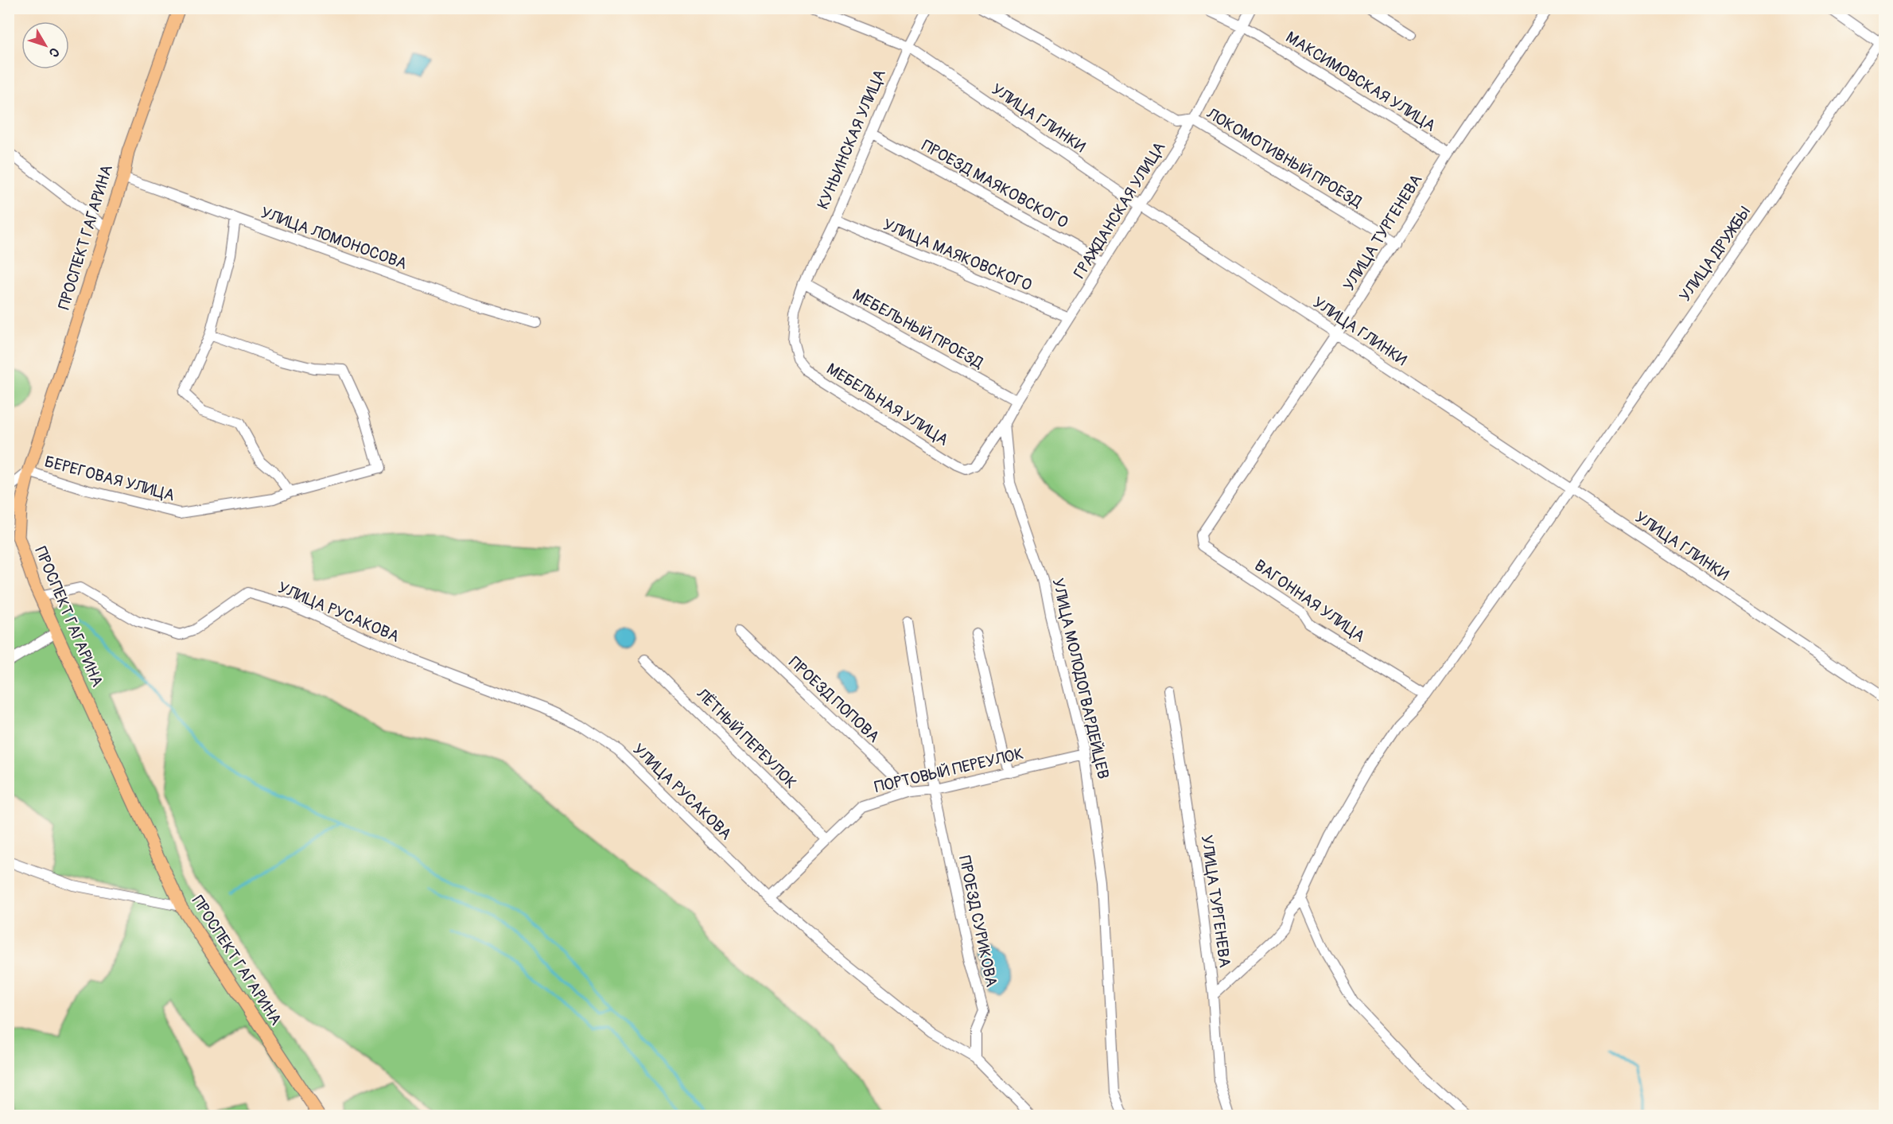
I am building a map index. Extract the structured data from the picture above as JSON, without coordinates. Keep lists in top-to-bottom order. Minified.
{"streets":{"main road":["ПРОСПЕКТ ГАГАРИНА"],"street":["МАКСИМОВСКАЯ УЛИЦА","УЛИЦА ГЛИНКИ","КУНЬИНСКАЯ УЛИЦА","ЛОКОМОТИВНЫЙ ПРОЕЗД","ПРОЕЗД МАЯКОВСКОГО","ГРАЖДАНСКАЯ УЛИЦА","УЛИЦА ТУРГЕНЕВА","УЛИЦА ЛОМОНОСОВА","УЛИЦА ДРУЖБЫ","УЛИЦА МАЯКОВСКОГО","МЕБЕЛЬНЫЙ ПРОЕЗД","МЕБЕЛЬНАЯ УЛИЦА","БЕРЕГОВАЯ УЛИЦА","ВАГОННАЯ УЛИЦА","УЛИЦА РУСАКОВА","УЛИЦА МОЛОДОГВАРДЕЙЦЕВ","ПРОЕЗД ПОПОВА","ЛЁТНЫЙ ПЕРЕУЛОК","ПОРТОВЫЙ ПЕРЕУЛОК","ПРОЕЗД СУРИКОВА"]},"crossings":[["МАКСИМОВСКАЯ УЛИЦА","ГРАЖДАНСКАЯ УЛИЦА"],["МАКСИМОВСКАЯ УЛИЦА","УЛИЦА ТУРГЕНЕВА"],["УЛИЦА ГЛИНКИ","КУНЬИНСКАЯ УЛИЦА"],["УЛИЦА ГЛИНКИ","ГРАЖДАНСКАЯ УЛИЦА"],["УЛИЦА ГЛИНКИ","УЛИЦА ТУРГЕНЕВА"],["УЛИЦА ГЛИНКИ","УЛИЦА ДРУЖБЫ"],["КУНЬИНСКАЯ УЛИЦА","ПРОЕЗД МАЯКОВСКОГО"],["КУНЬИНСКАЯ УЛИЦА","УЛИЦА МАЯКОВСКОГО"],["КУНЬИНСКАЯ УЛИЦА","МЕБЕЛЬНЫЙ ПРОЕЗД"],["КУНЬИНСКАЯ УЛИЦА","МЕБЕЛЬНАЯ УЛИЦА"],["ЛОКОМОТИВНЫЙ ПРОЕЗД","ГРАЖДАНСКАЯ УЛИЦА"],["ЛОКОМОТИВНЫЙ ПРОЕЗД","УЛИЦА ТУРГЕНЕВА"],["ПРОЕЗД МАЯКОВСКОГО","ГРАЖДАНСКАЯ УЛИЦА"],["ГРАЖДАНСКАЯ УЛИЦА","УЛИЦА МАЯКОВСКОГО"],["ГРАЖДАНСКАЯ УЛИЦА","МЕБЕЛЬНЫЙ ПРОЕЗД"],["ГРАЖДАНСКАЯ УЛИЦА","МЕБЕЛЬНАЯ УЛИЦА"],["ГРАЖДАНСКАЯ УЛИЦА","УЛИЦА МОЛОДОГВАРДЕЙЦЕВ"],["УЛИЦА ТУРГЕНЕВА","УЛИЦА ДРУЖБЫ"],["УЛИЦА ТУРГЕНЕВА","ВАГОННАЯ УЛИЦА"],["ПРОСПЕКТ ГАГАРИНА","УЛИЦА ЛОМОНОСОВА"],["ПРОСПЕКТ ГАГАРИНА","БЕРЕГОВАЯ УЛИЦА"],["ПРОСПЕКТ ГАГАРИНА","УЛИЦА РУСАКОВА"],["УЛИЦА ДРУЖБЫ","ВАГОННАЯ УЛИЦА"],["УЛИЦА РУСАКОВА","ПОРТОВЫЙ ПЕРЕУЛОК"],["УЛИЦА РУСАКОВА","ПРОЕЗД СУРИКОВА"],["УЛИЦА МОЛОДОГВАРДЕЙЦЕВ","ПОРТОВЫЙ ПЕРЕУЛОК"],["ПРОЕЗД ПОПОВА","ПОРТОВЫЙ ПЕРЕУЛОК"],["ЛЁТНЫЙ ПЕРЕУЛОК","ПОРТОВЫЙ ПЕРЕУЛОК"],["ПОРТОВЫЙ ПЕРЕУЛОК","ПРОЕЗД СУРИКОВА"]],"north":"bottom right"}
